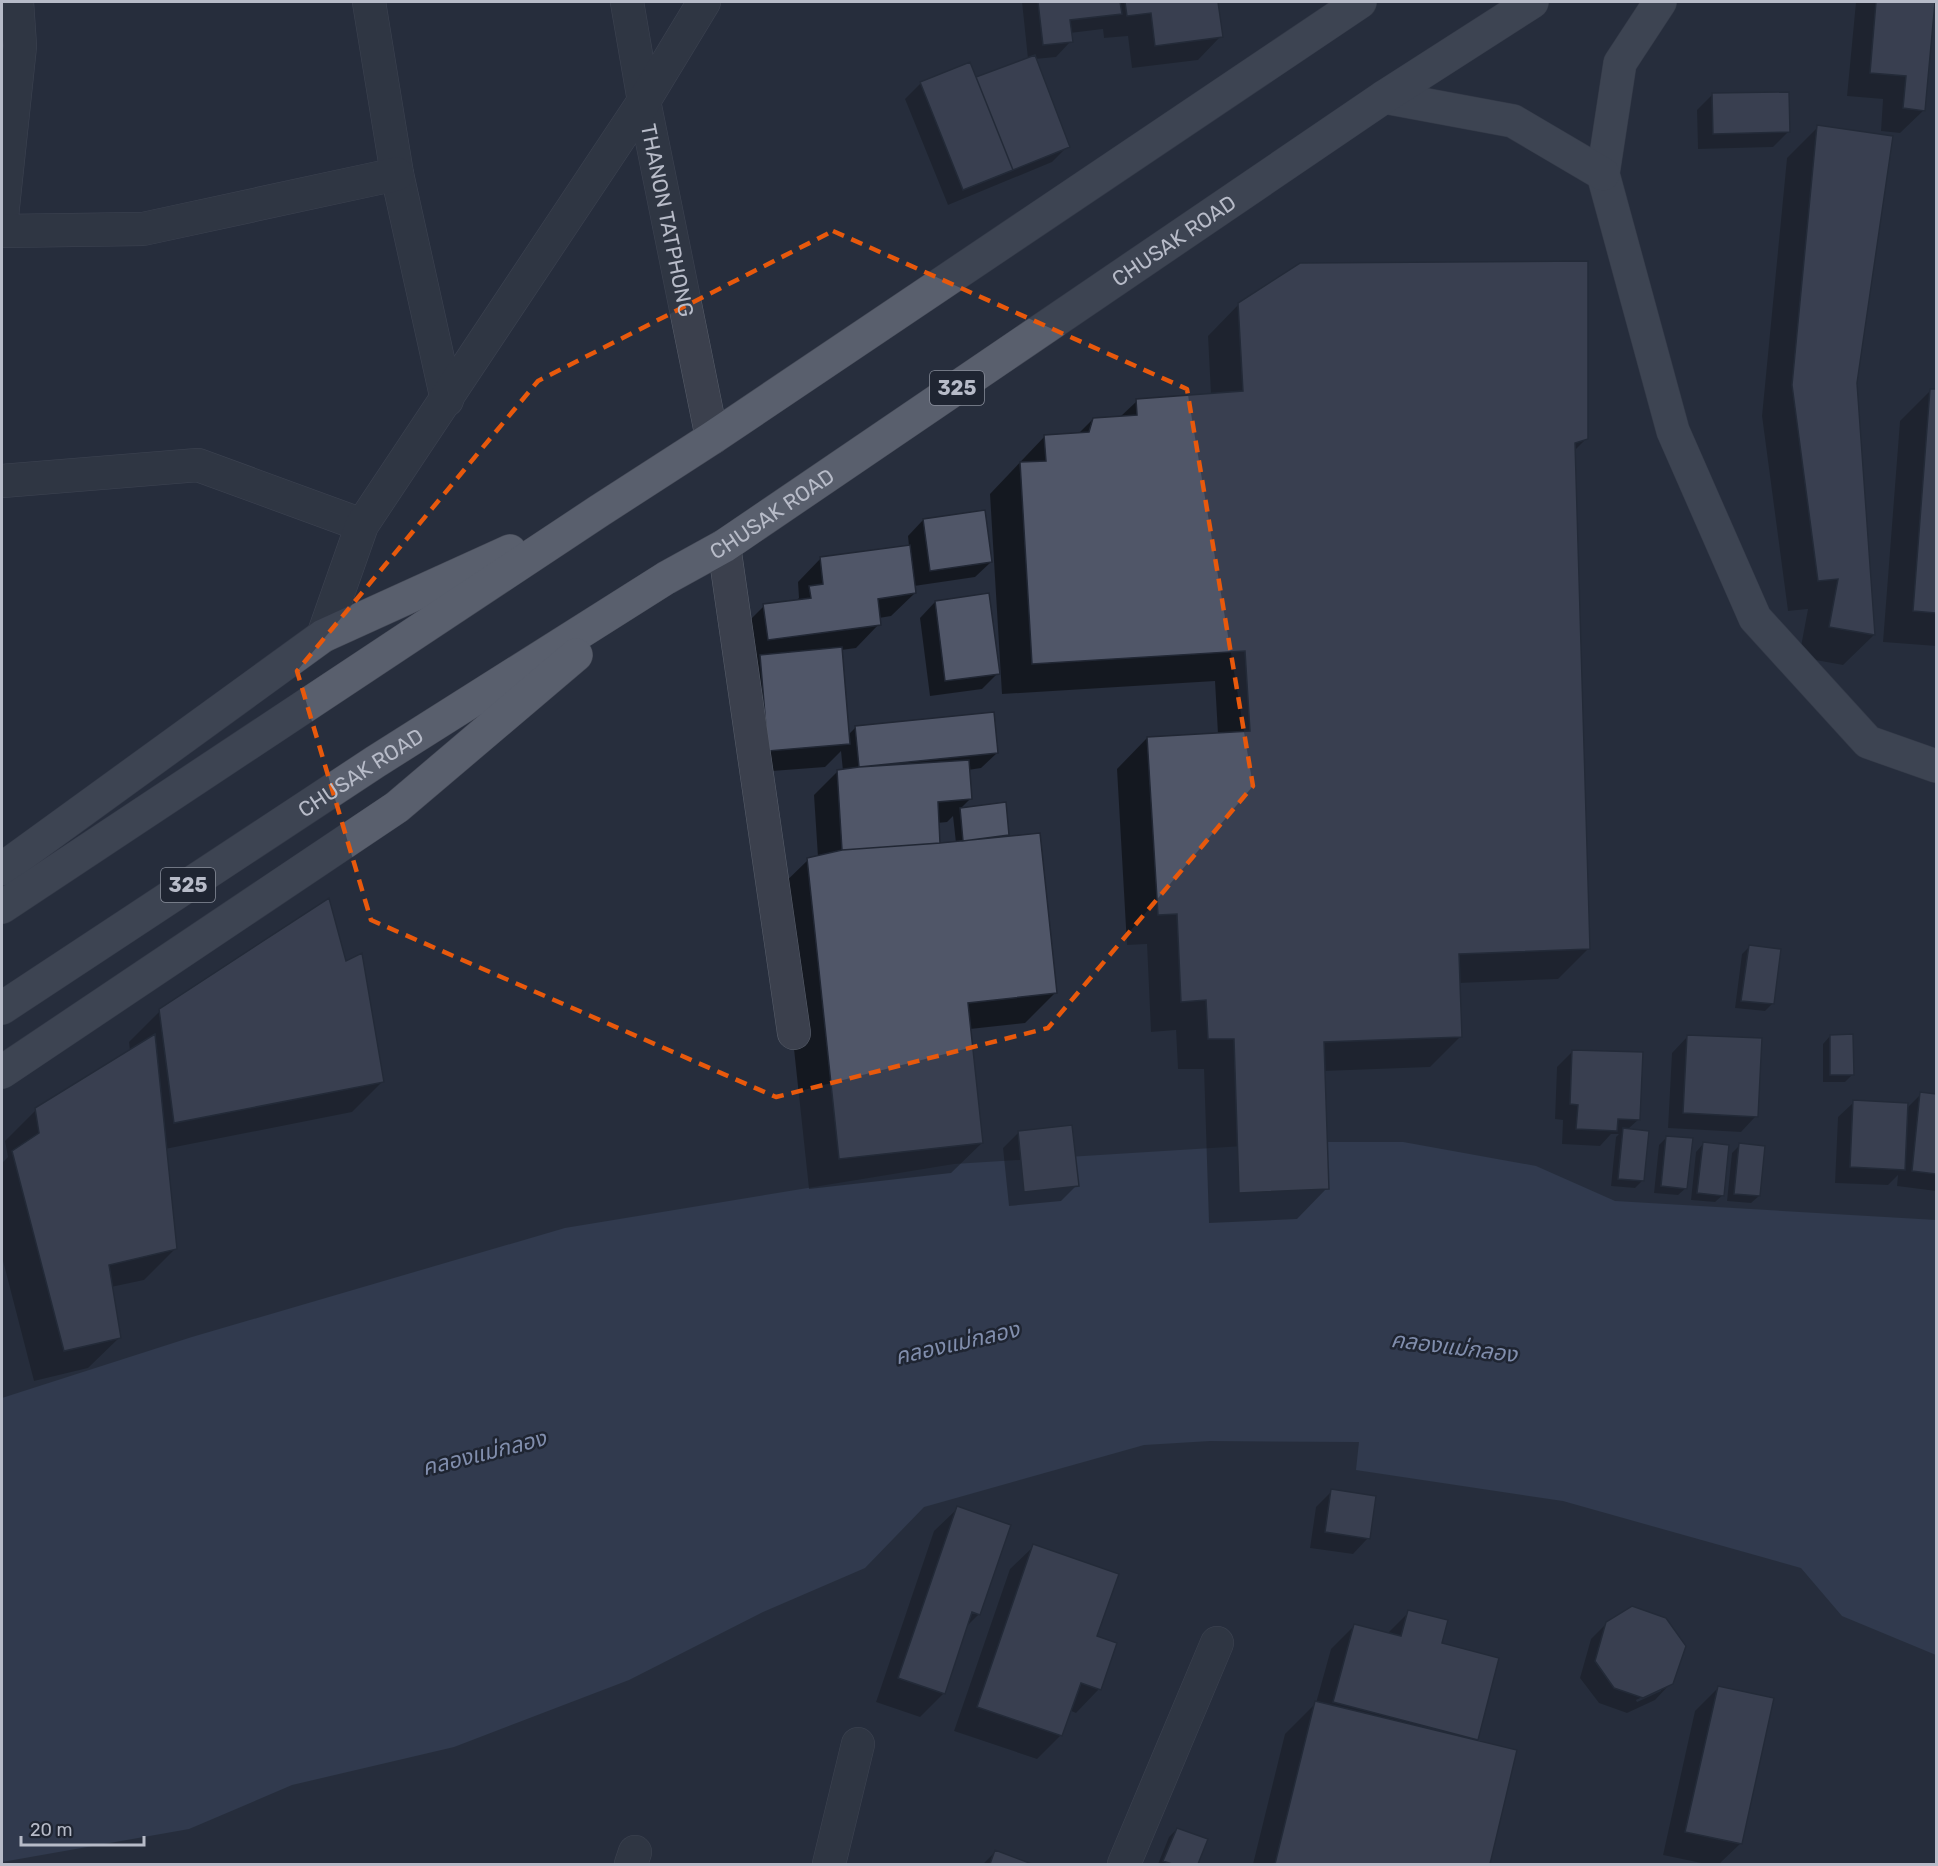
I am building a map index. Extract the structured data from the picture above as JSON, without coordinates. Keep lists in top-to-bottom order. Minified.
{"streets":{"main road":["CHUSAK ROAD","325"],"street":["THANON TATPHONG"]},"water":["คลองแม่กลอง"],"scale_bar":"20 m"}
